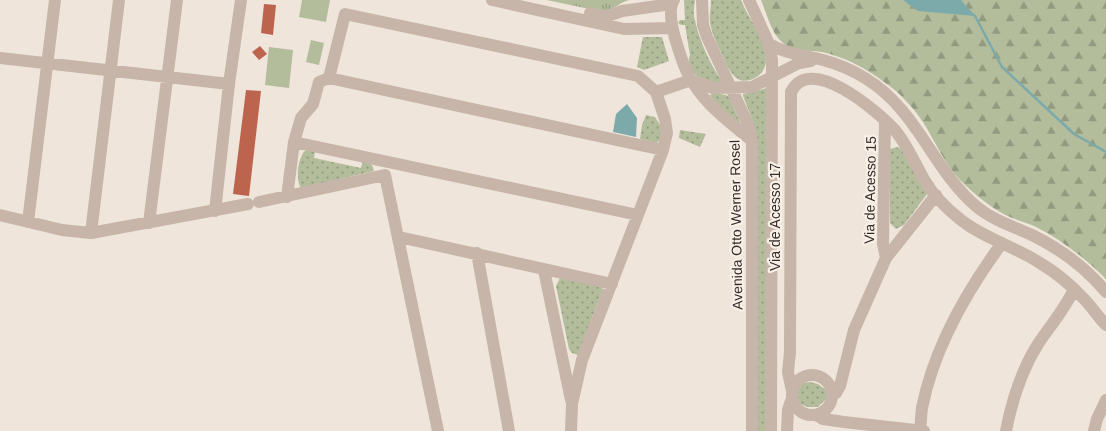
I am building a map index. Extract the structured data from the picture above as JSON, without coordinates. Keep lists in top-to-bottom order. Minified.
{"streets":{"street":["Via de Acesso 15","Via de Acesso 17","Avenida Otto Werner Rosel"]},"crossings":[["Via de Acesso 15","Via de Acesso 17"]]}
